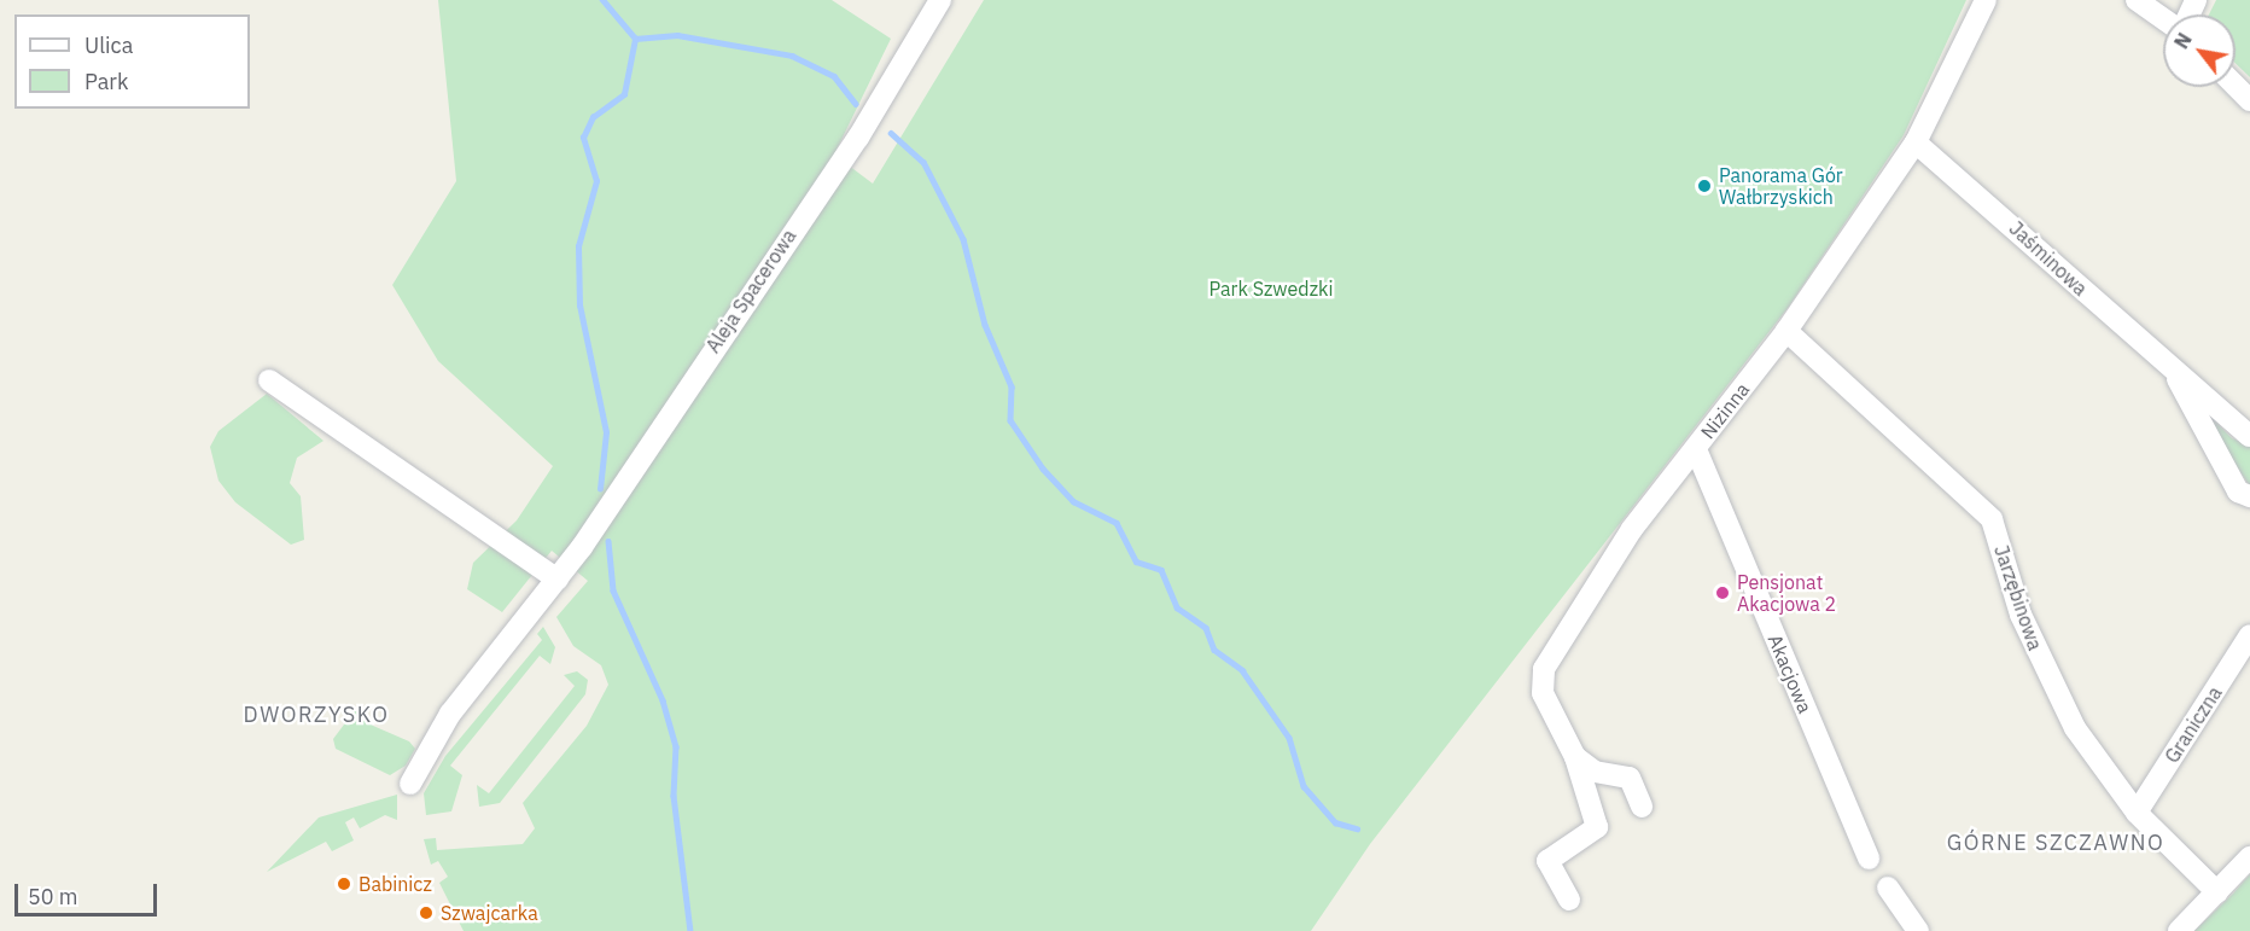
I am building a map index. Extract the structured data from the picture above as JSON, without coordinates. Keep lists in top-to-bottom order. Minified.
{"streets":{"street":["Jaśminowa","Aleja Spacerowa","Nizinna","Jarzębinowa","Akacjowa","Graniczna"]},"crossings":[["Jaśminowa","Nizinna"],["Nizinna","Jarzębinowa"],["Nizinna","Akacjowa"],["Jarzębinowa","Graniczna"]],"districts":["DWORZYSKO","GÓRNE SZCZAWNO"],"parks":["Park Szwedzki"],"places":["Panorama Gór Wałbrzyskich","Pensjonat Akacjowa 2","Babinicz","Szwajcarka"],"legend":["Ulica","Park"],"scale_bar":"50 m","north":"top left"}
